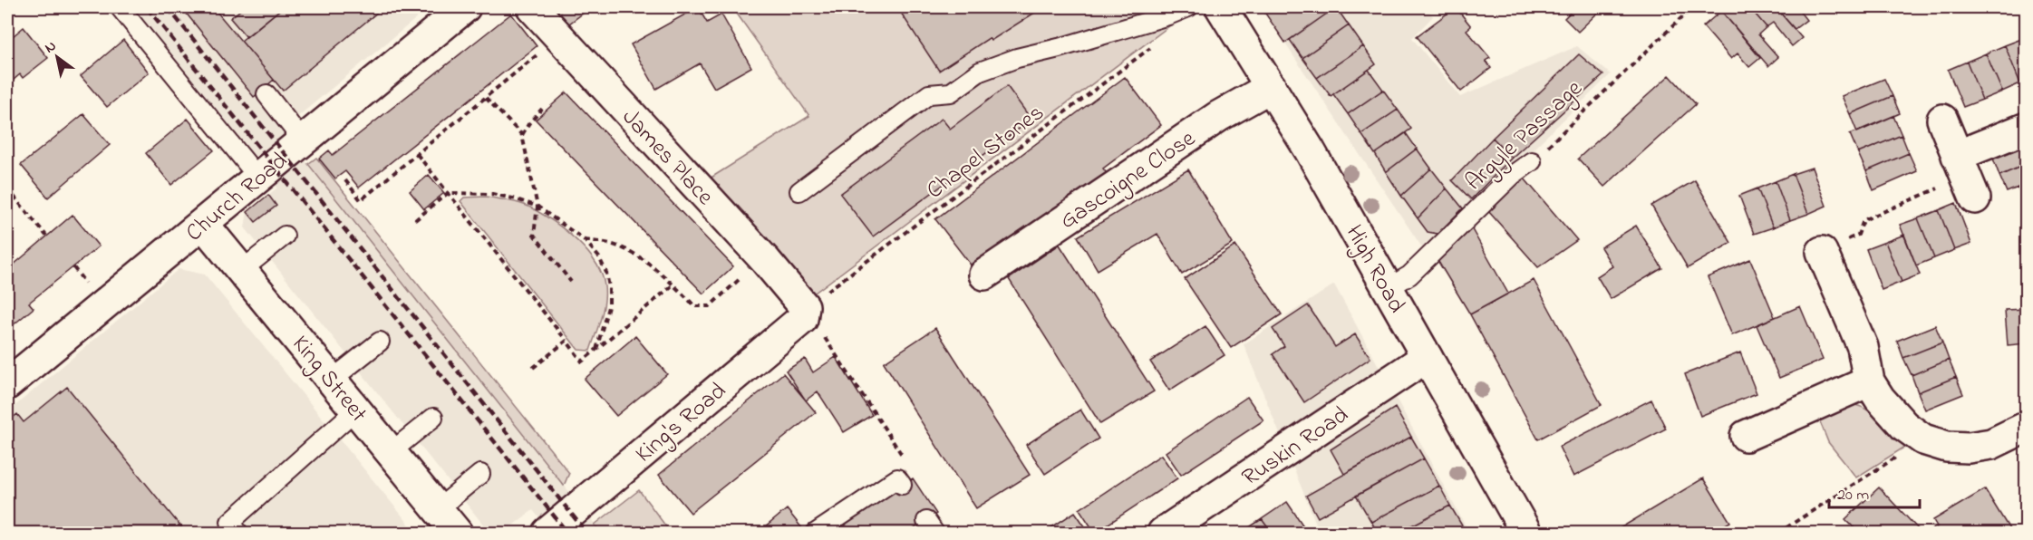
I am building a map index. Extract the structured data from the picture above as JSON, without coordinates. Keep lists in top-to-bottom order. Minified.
{"streets":{"street":["James Place","Gascoigne Close","Church Road","High Road","King Street","King's Road","Ruskin Road"],"lane":["Argyle Passage"],"path":["Chapel Stones"]},"crossings":[["Argyle Passage","High Road"],["Chapel Stones","James Place"],["Chapel Stones","King's Road"],["James Place","King's Road"],["Gascoigne Close","High Road"],["Church Road","King Street"],["High Road","Ruskin Road"]],"scale_bar":"20 m","north":"top left"}
